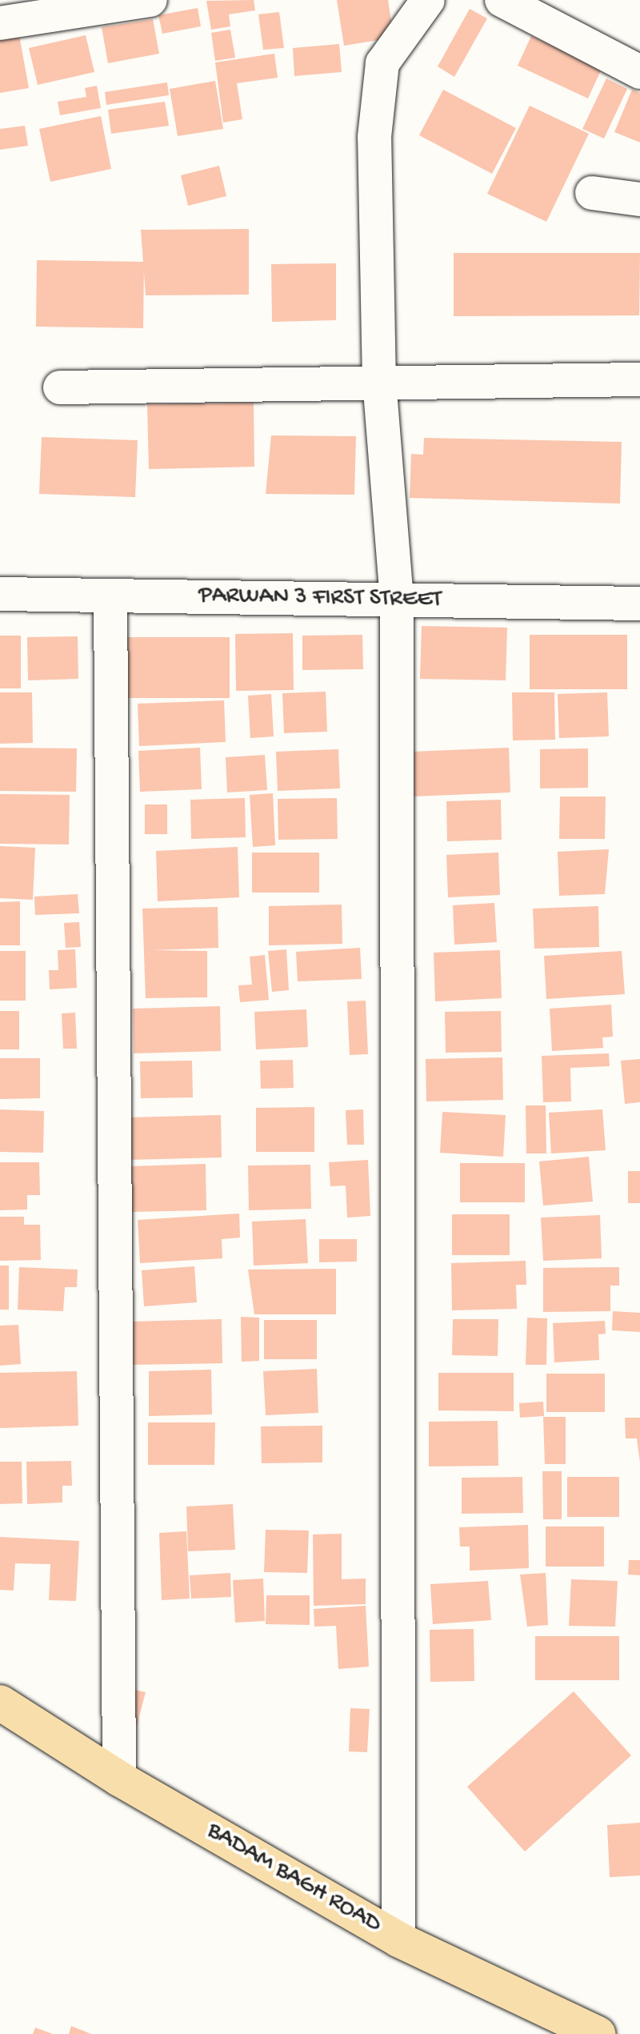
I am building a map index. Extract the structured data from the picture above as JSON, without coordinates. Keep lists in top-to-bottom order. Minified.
{"streets":{"main road":["BADAM BAGH ROAD"],"street":["PARWAN 3 FIRST STREET"]}}
